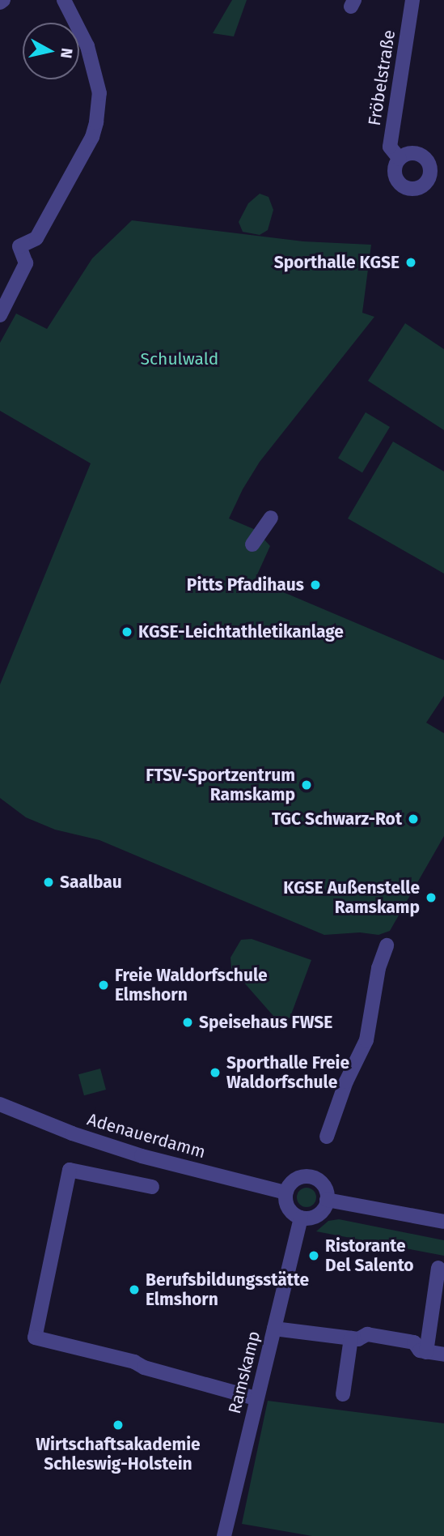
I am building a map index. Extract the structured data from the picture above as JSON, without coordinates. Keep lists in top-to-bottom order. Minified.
{"streets":{"street":["Fröbelstraße","Adenauerdamm","Ramskamp"]},"crossings":[["Adenauerdamm","Ramskamp"]],"parks":["Schulwald"],"places":["Sporthalle KGSE","Pitts Pfadihaus","KGSE-Leichtathletikanlage","FTSV-Sportzentrum Ramskamp","TGC Schwarz-Rot","Saalbau","KGSE Außenstelle Ramskamp","Freie Waldorfschule Elmshorn","Speisehaus FWSE","Sporthalle Freie Waldorfschule","Ristorante Del Salento","Berufsbildungsstätte Elmshorn","Wirtschaftsakademie Schleswig-Holstein"],"north":"right"}
